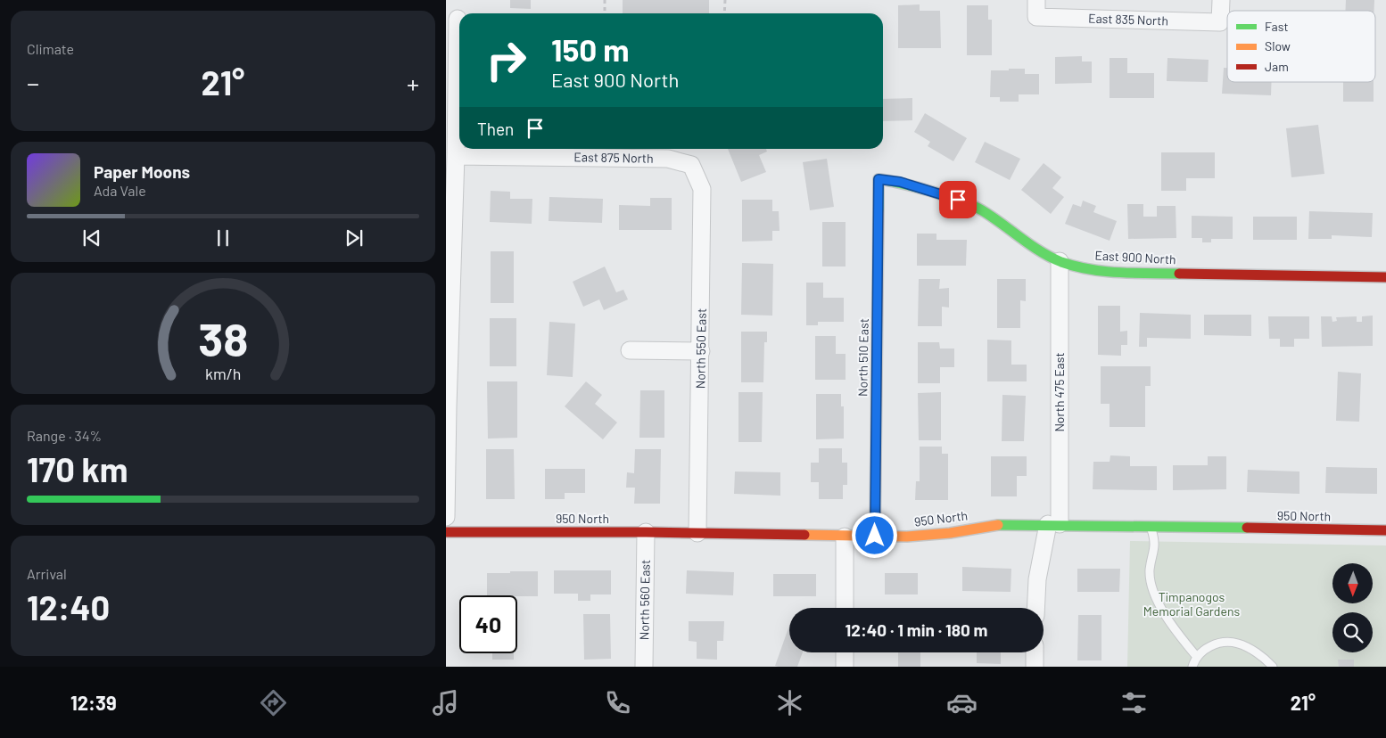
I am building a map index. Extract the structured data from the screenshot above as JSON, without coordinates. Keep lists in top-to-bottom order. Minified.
{"streets":{"street":["East 835 North","East 875 North","East 900 North","North 550 East","North 510 East","North 475 East","950 North","North 560 East"]},"crossings":[["East 875 North","North 550 East"],["East 900 North","North 510 East"],["East 900 North","North 475 East"],["North 550 East","950 North"],["North 510 East","950 North"],["North 475 East","950 North"],["950 North","North 560 East"]],"parks":["Timpanogos Memorial Gardens"],"legend":["Fast","Slow","Jam"],"north":"bottom","page":{"tile":["Climate",["Range · 34%","170 km"],["Arrival","12:40"]],"turn":["150 m","East 900 North"],"heat":["−","21°","+"],"then":"Then","song":["Paper Moons","Ada Vale"],"limit":"40","trip":"12:40 · 1 min · 180 m","tabs":["12:39","21°"],"gauge":["38","km/h"]}}
